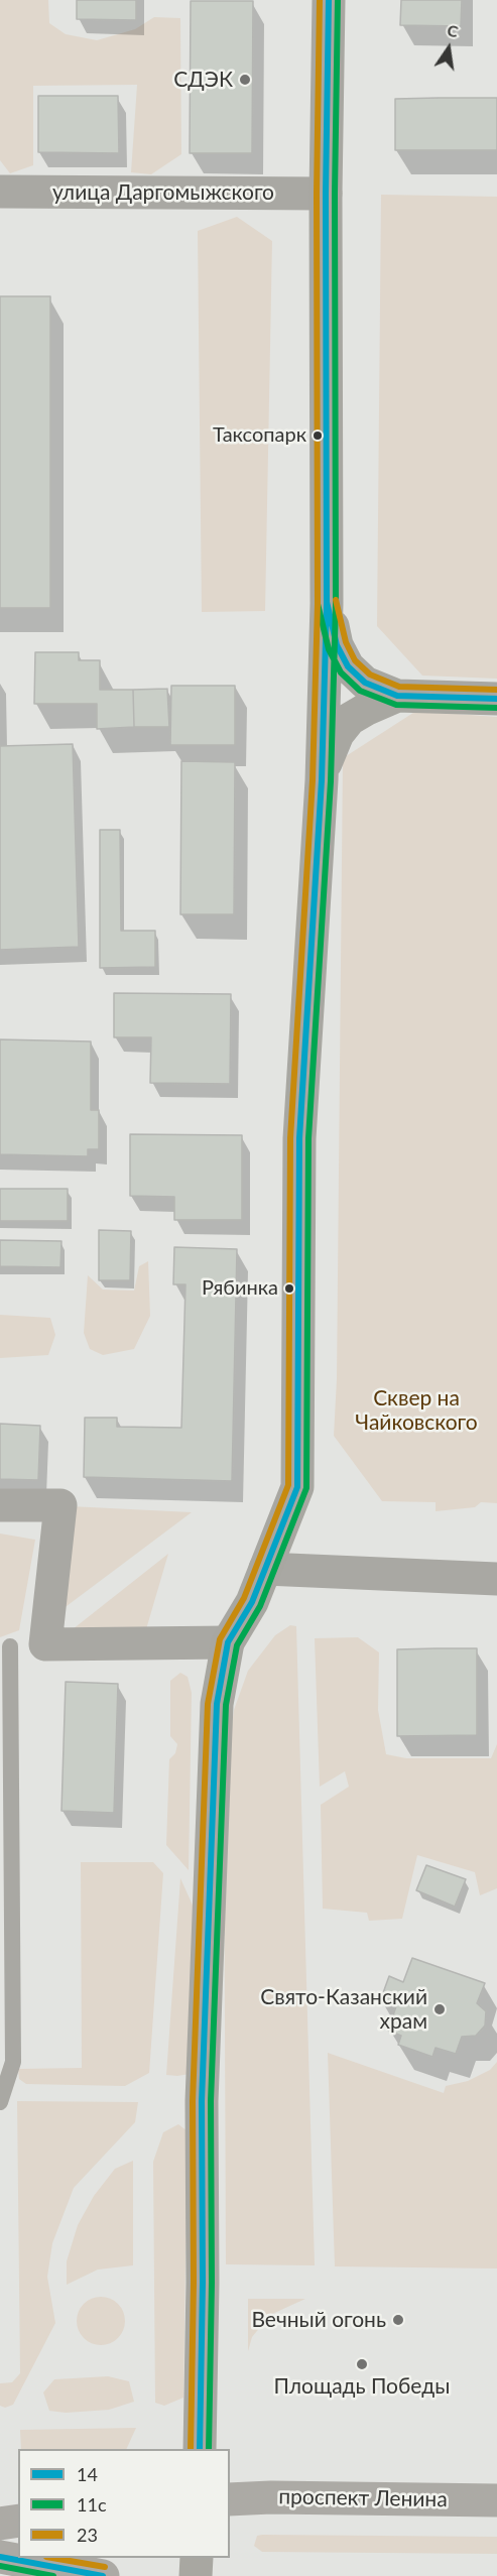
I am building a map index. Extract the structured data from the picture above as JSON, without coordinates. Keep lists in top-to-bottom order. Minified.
{"streets":{"main road":["проспект Ленина"],"street":["улица Даргомыжского"]},"parks":["Сквер на Чайковского"],"places":["СДЭК","Таксопарк","Рябинка","Свято-Казанский храм","Вечный огонь","Площадь Победы"],"lines":["transit line 14","transit line 11с","transit line 23"],"legend":["14","11с","23"],"north":"top"}
